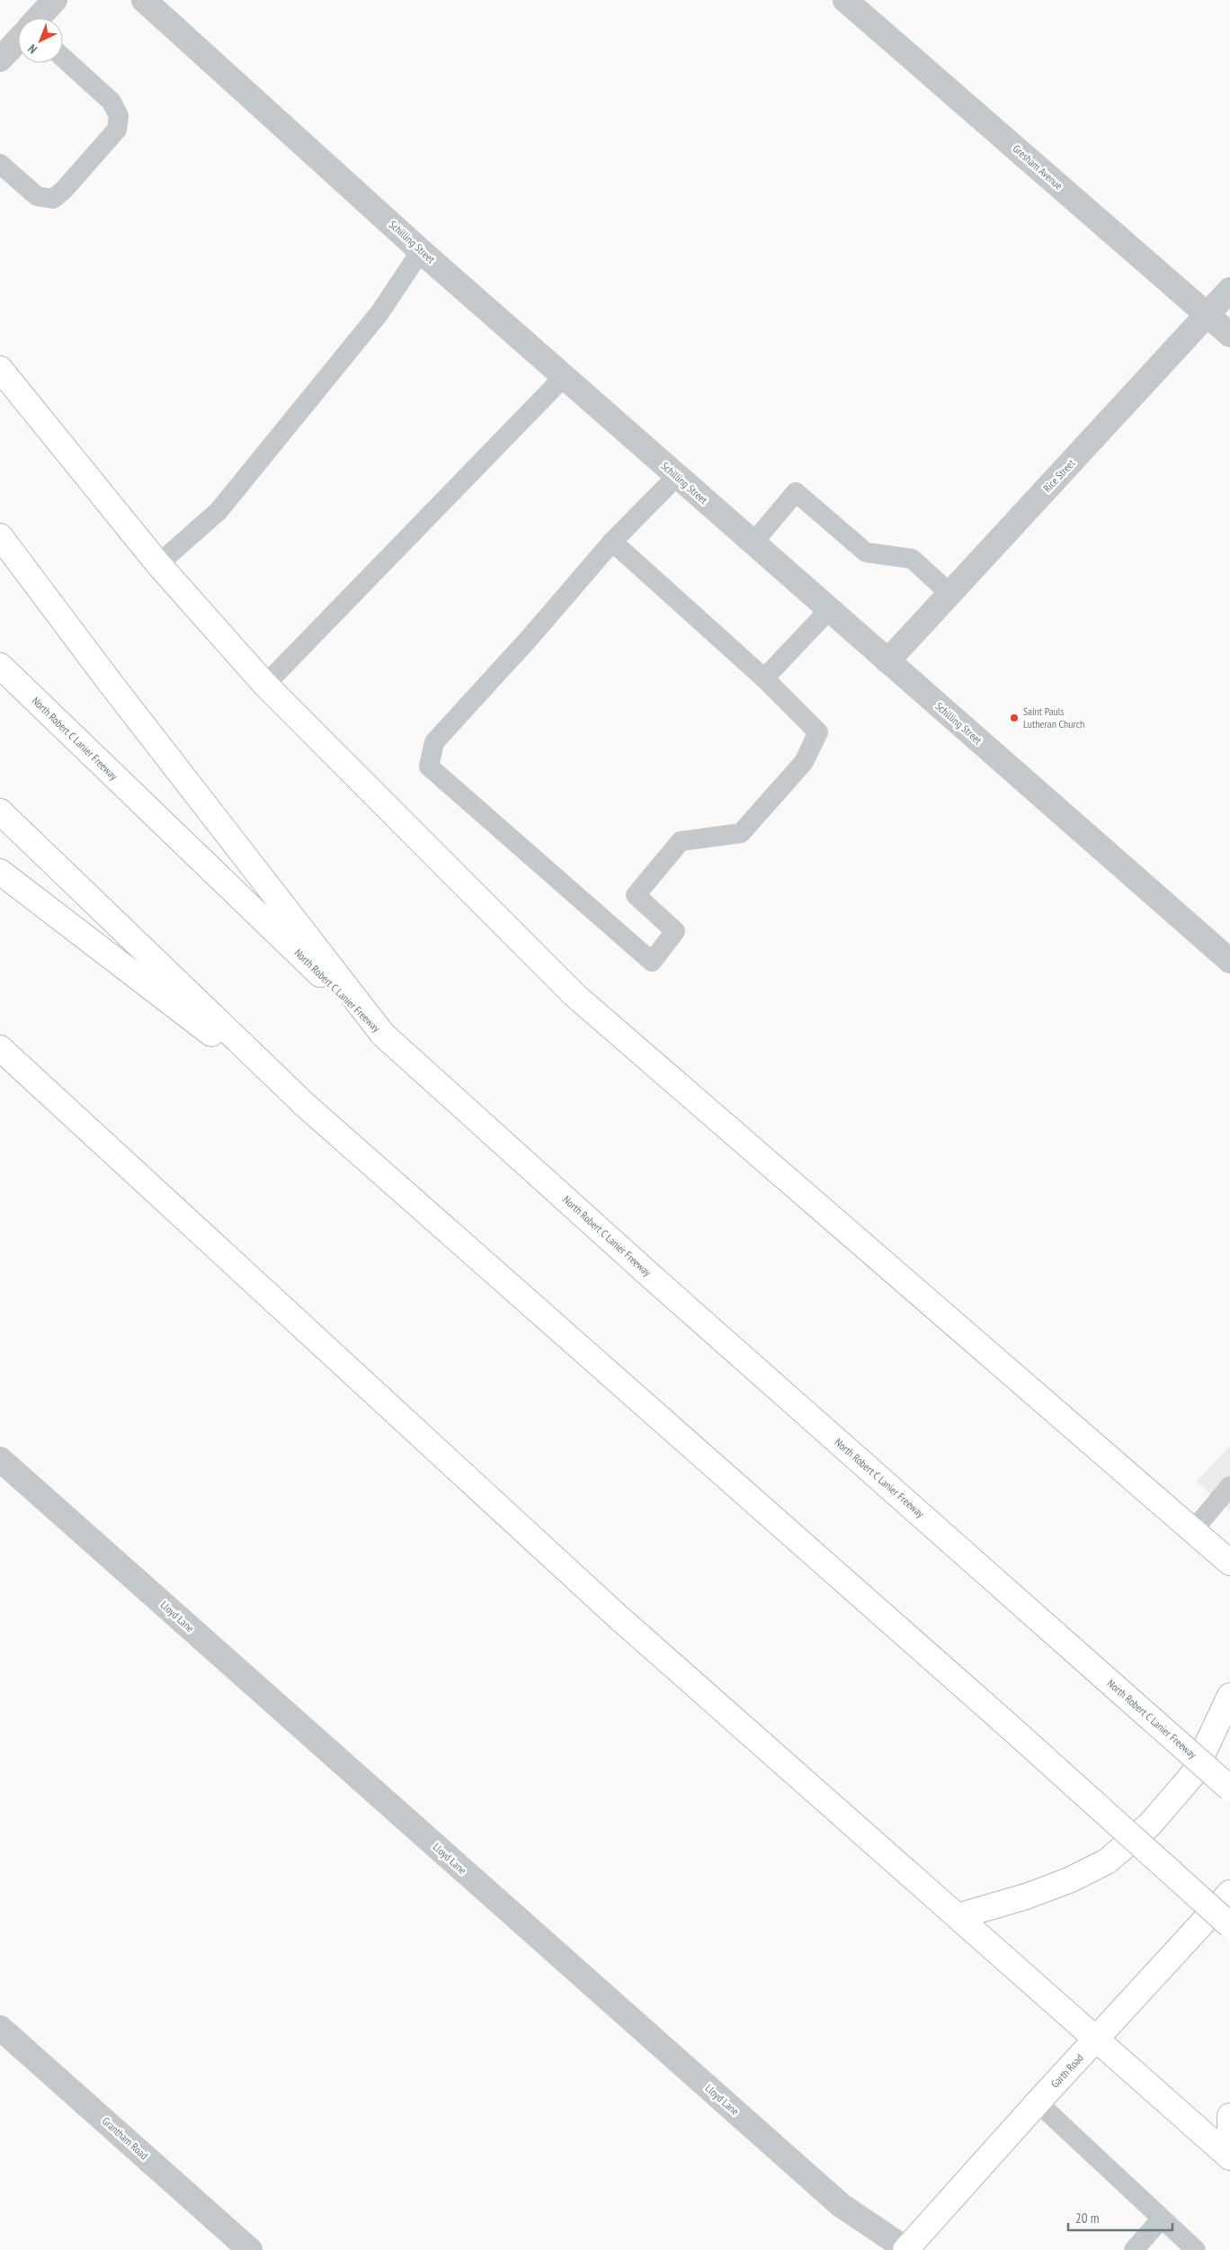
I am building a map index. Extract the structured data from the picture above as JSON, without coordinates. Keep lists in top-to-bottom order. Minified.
{"streets":{"main road":["North Robert C Lanier Freeway","Garth Road"],"street":["Gresham Avenue","Schilling Street","Rice Street","Lloyd Lane","Grantham Road"]},"crossings":[["Gresham Avenue","Rice Street"],["Schilling Street","Rice Street"],["Lloyd Lane","Garth Road"]],"places":["Saint Pauls Lutheran Church"],"scale_bar":"20 m","north":"bottom left"}
